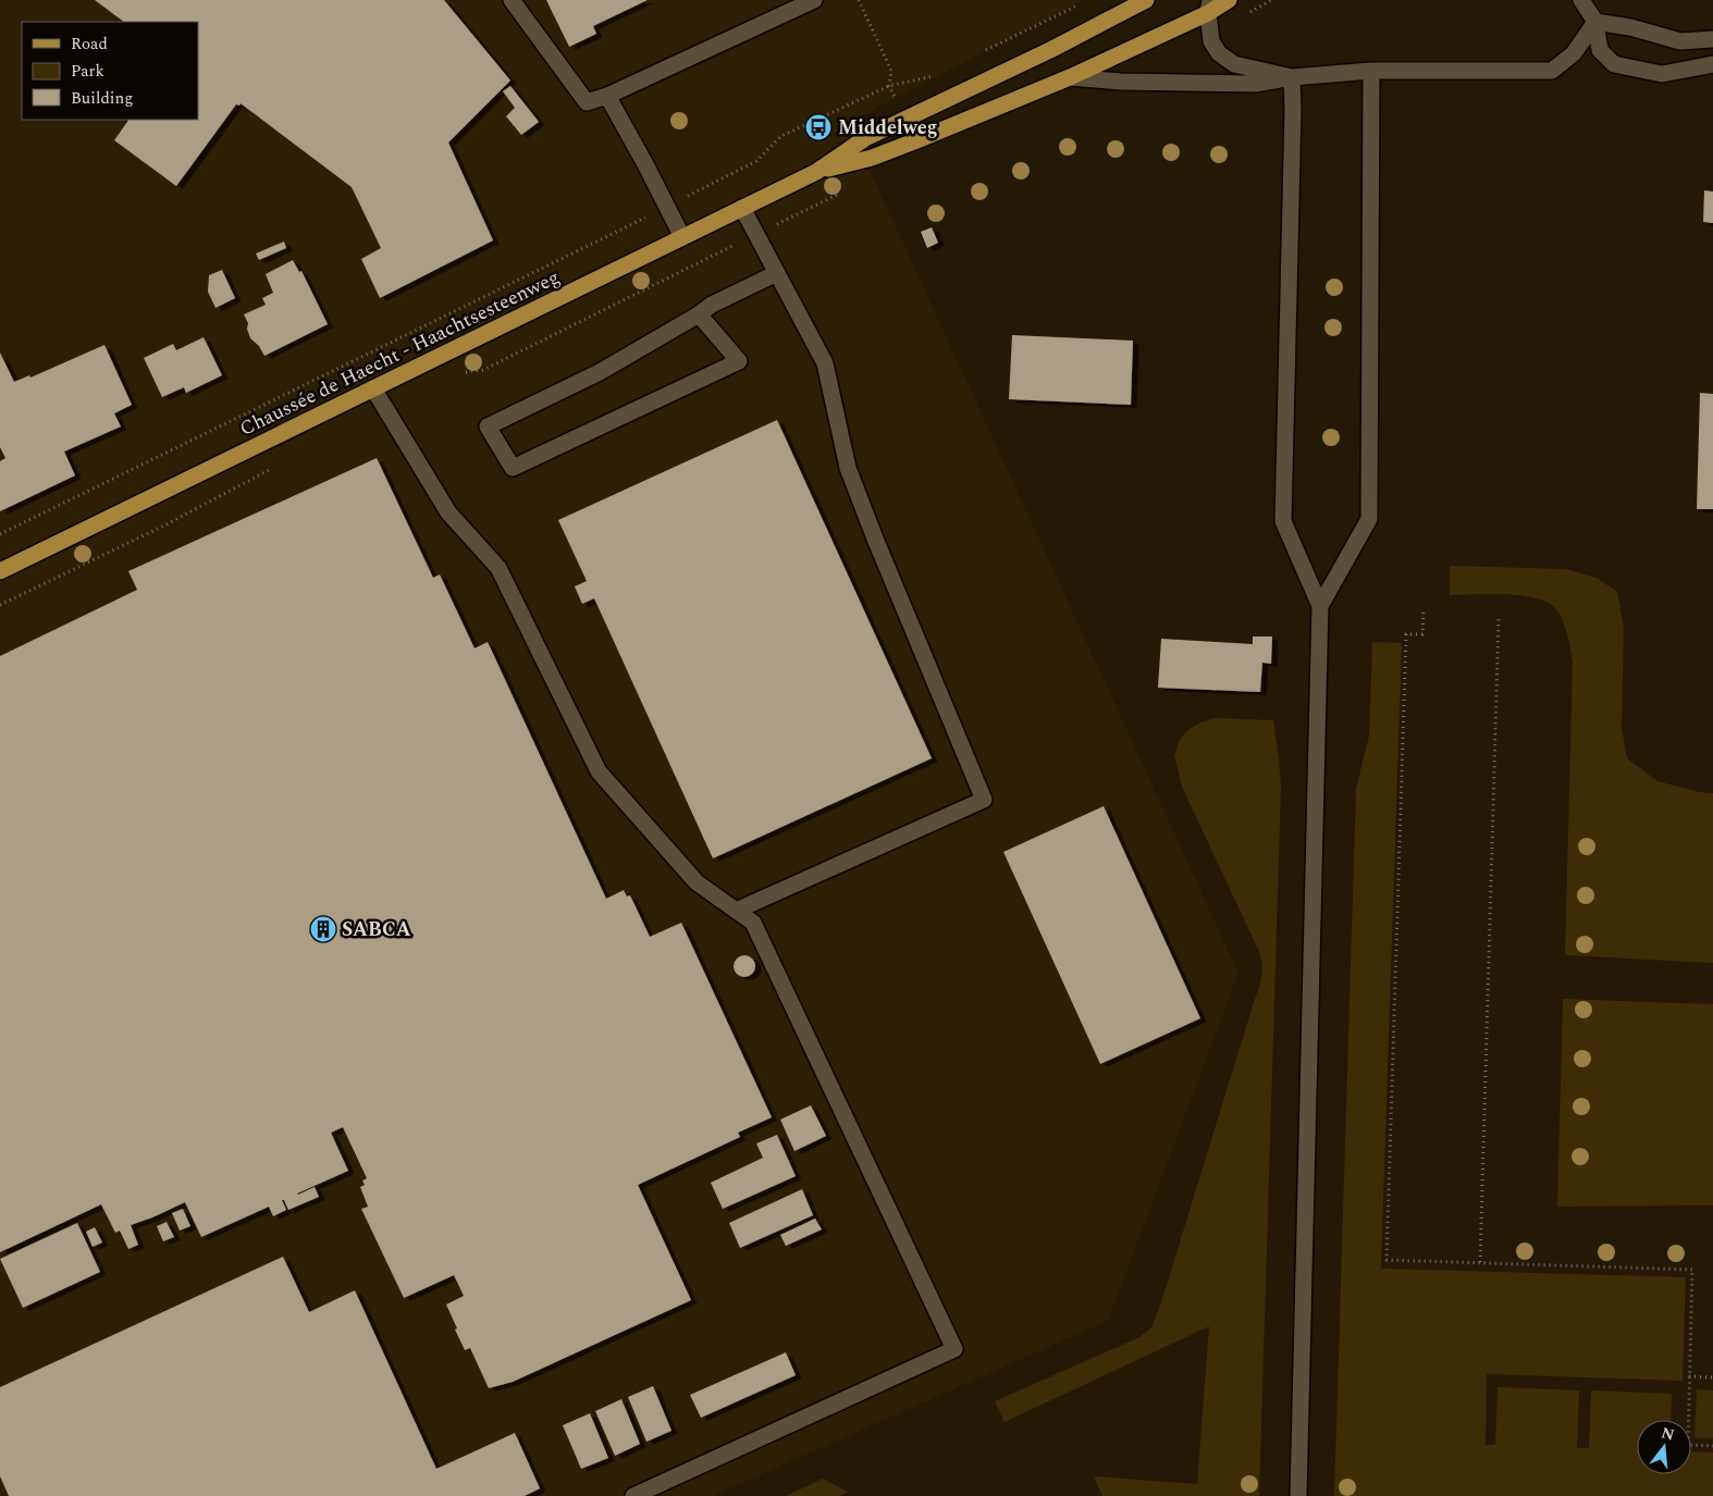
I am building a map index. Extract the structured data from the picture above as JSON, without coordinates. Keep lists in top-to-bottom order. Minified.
{"streets":{"main road":["Chaussée de Haecht - Haachtsesteenweg"]},"places":{"bus stop":["Middelweg"],"building":["SABCA"]},"legend":["Road","Park","Building"],"north":"top"}
